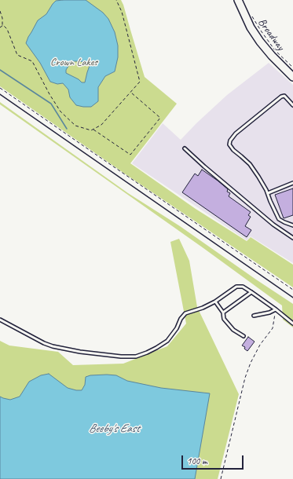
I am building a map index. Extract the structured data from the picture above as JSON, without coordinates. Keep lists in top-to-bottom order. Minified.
{"streets":{"main road":["Broadway"]},"water":["Beeby's East"],"parks":["Crown Lakes"],"scale_bar":"100 m"}
